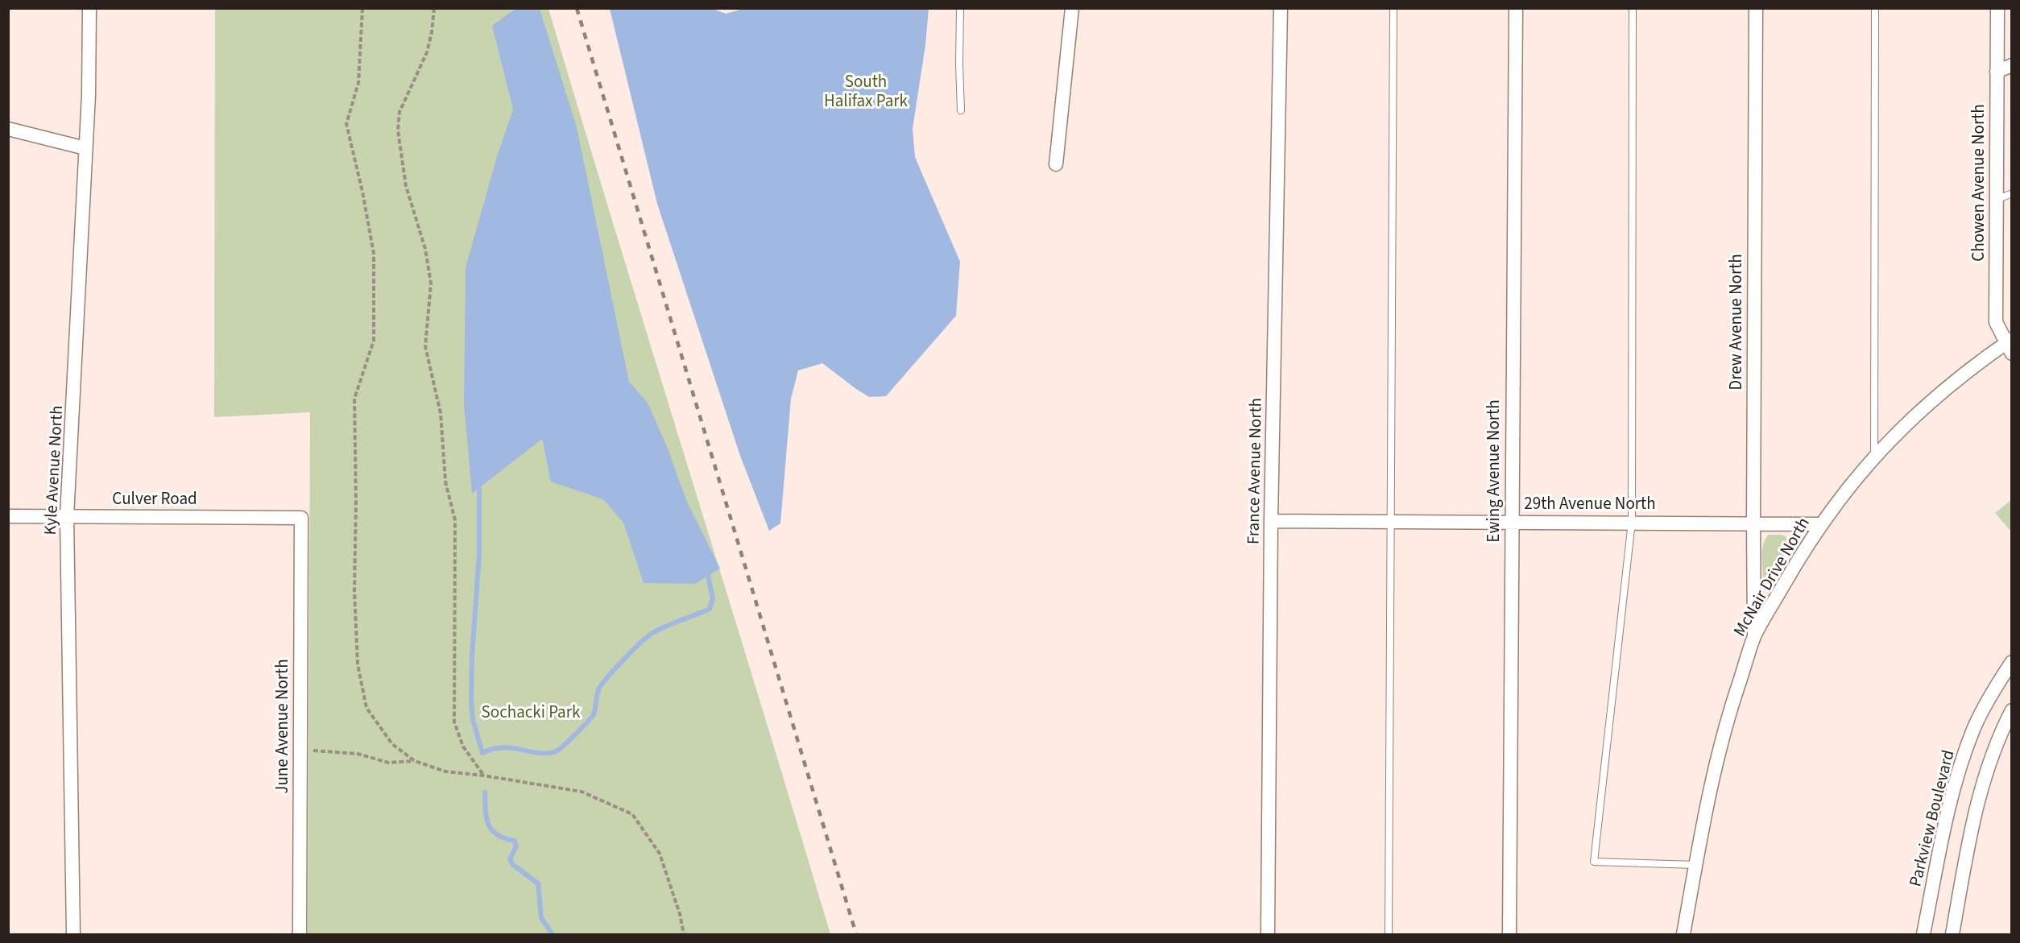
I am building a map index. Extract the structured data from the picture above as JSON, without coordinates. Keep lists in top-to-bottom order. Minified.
{"streets":{"street":["Chowen Avenue North","Drew Avenue North","Kyle Avenue North","France Avenue North","Ewing Avenue North","Culver Road","29th Avenue North","McNair Drive North","June Avenue North","Parkview Boulevard"]},"crossings":[["Chowen Avenue North","McNair Drive North"],["Drew Avenue North","29th Avenue North"],["Drew Avenue North","McNair Drive North"],["Kyle Avenue North","Culver Road"],["France Avenue North","29th Avenue North"],["Ewing Avenue North","29th Avenue North"],["Culver Road","June Avenue North"],["29th Avenue North","McNair Drive North"]],"parks":["South Halifax Park","Sochacki Park"]}
